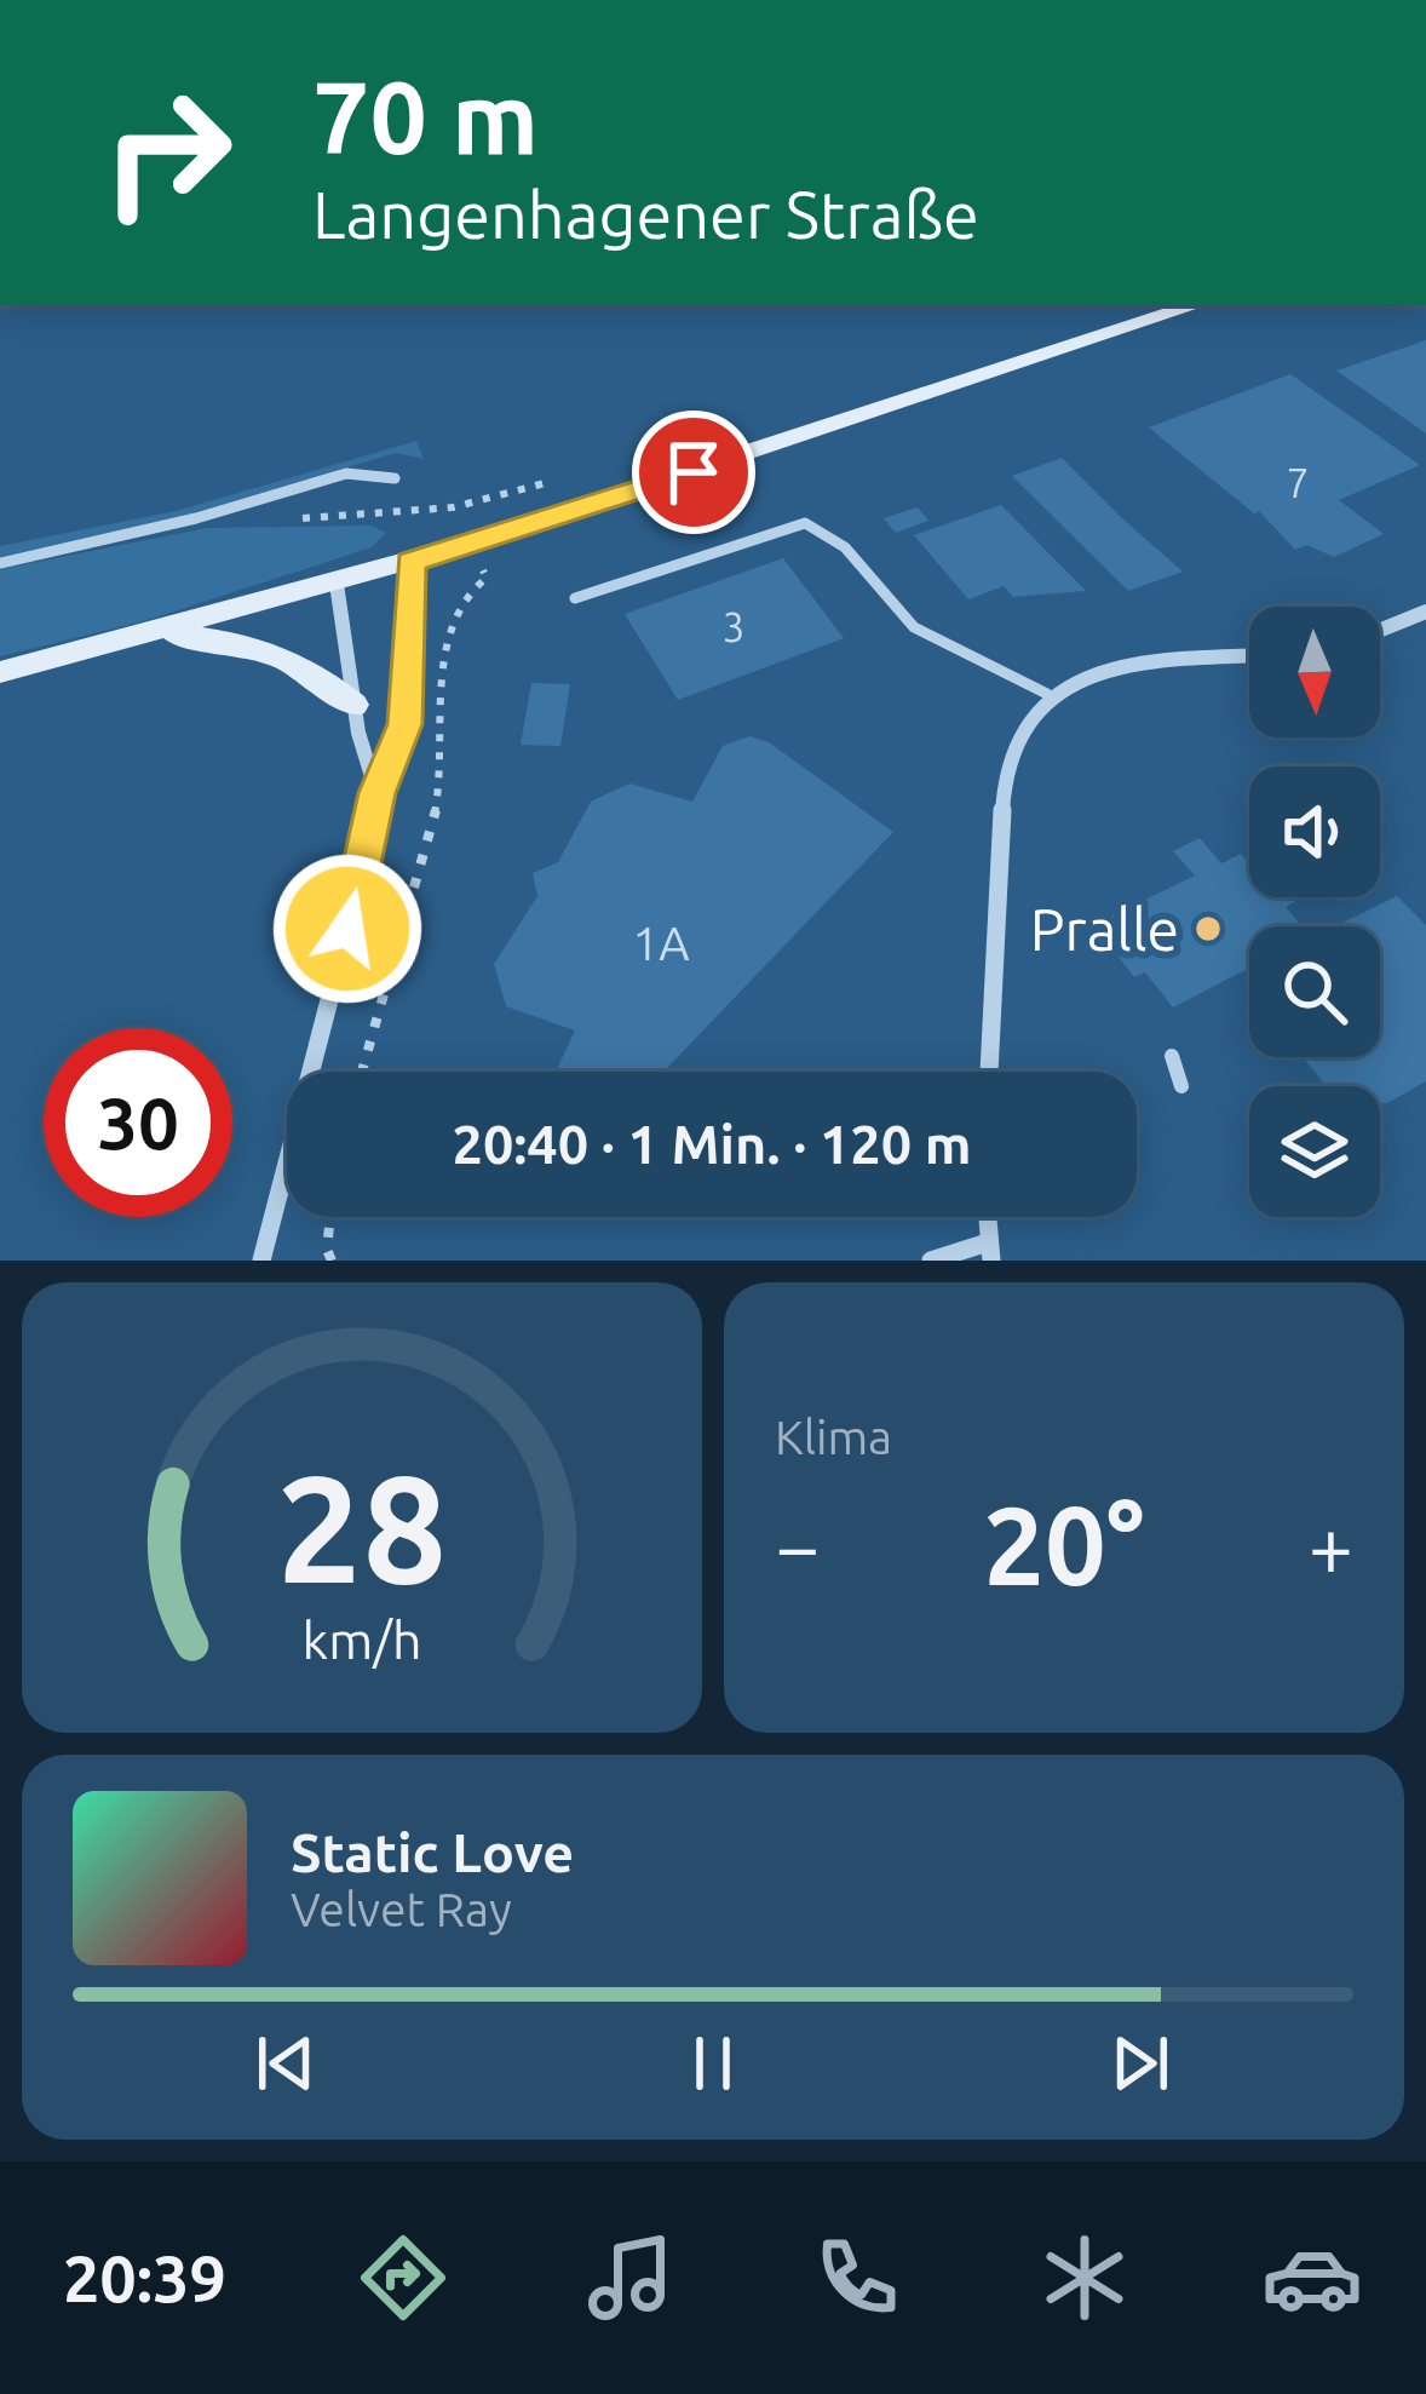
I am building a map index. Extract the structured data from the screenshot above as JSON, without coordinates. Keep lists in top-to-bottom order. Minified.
{"places":["Pralle"],"house_numbers":["7","3","1A"],"north":"bottom","page":{"turn":["70 m","Langenhagener Straße"],"limit":"30","trip":"20:40 · 1 Min. · 120 m","tile":"Klima","heat":["−","20°","+"],"song":["Static Love","Velvet Ray"],"tabs":"20:39","gauge":["28","km/h"]}}
